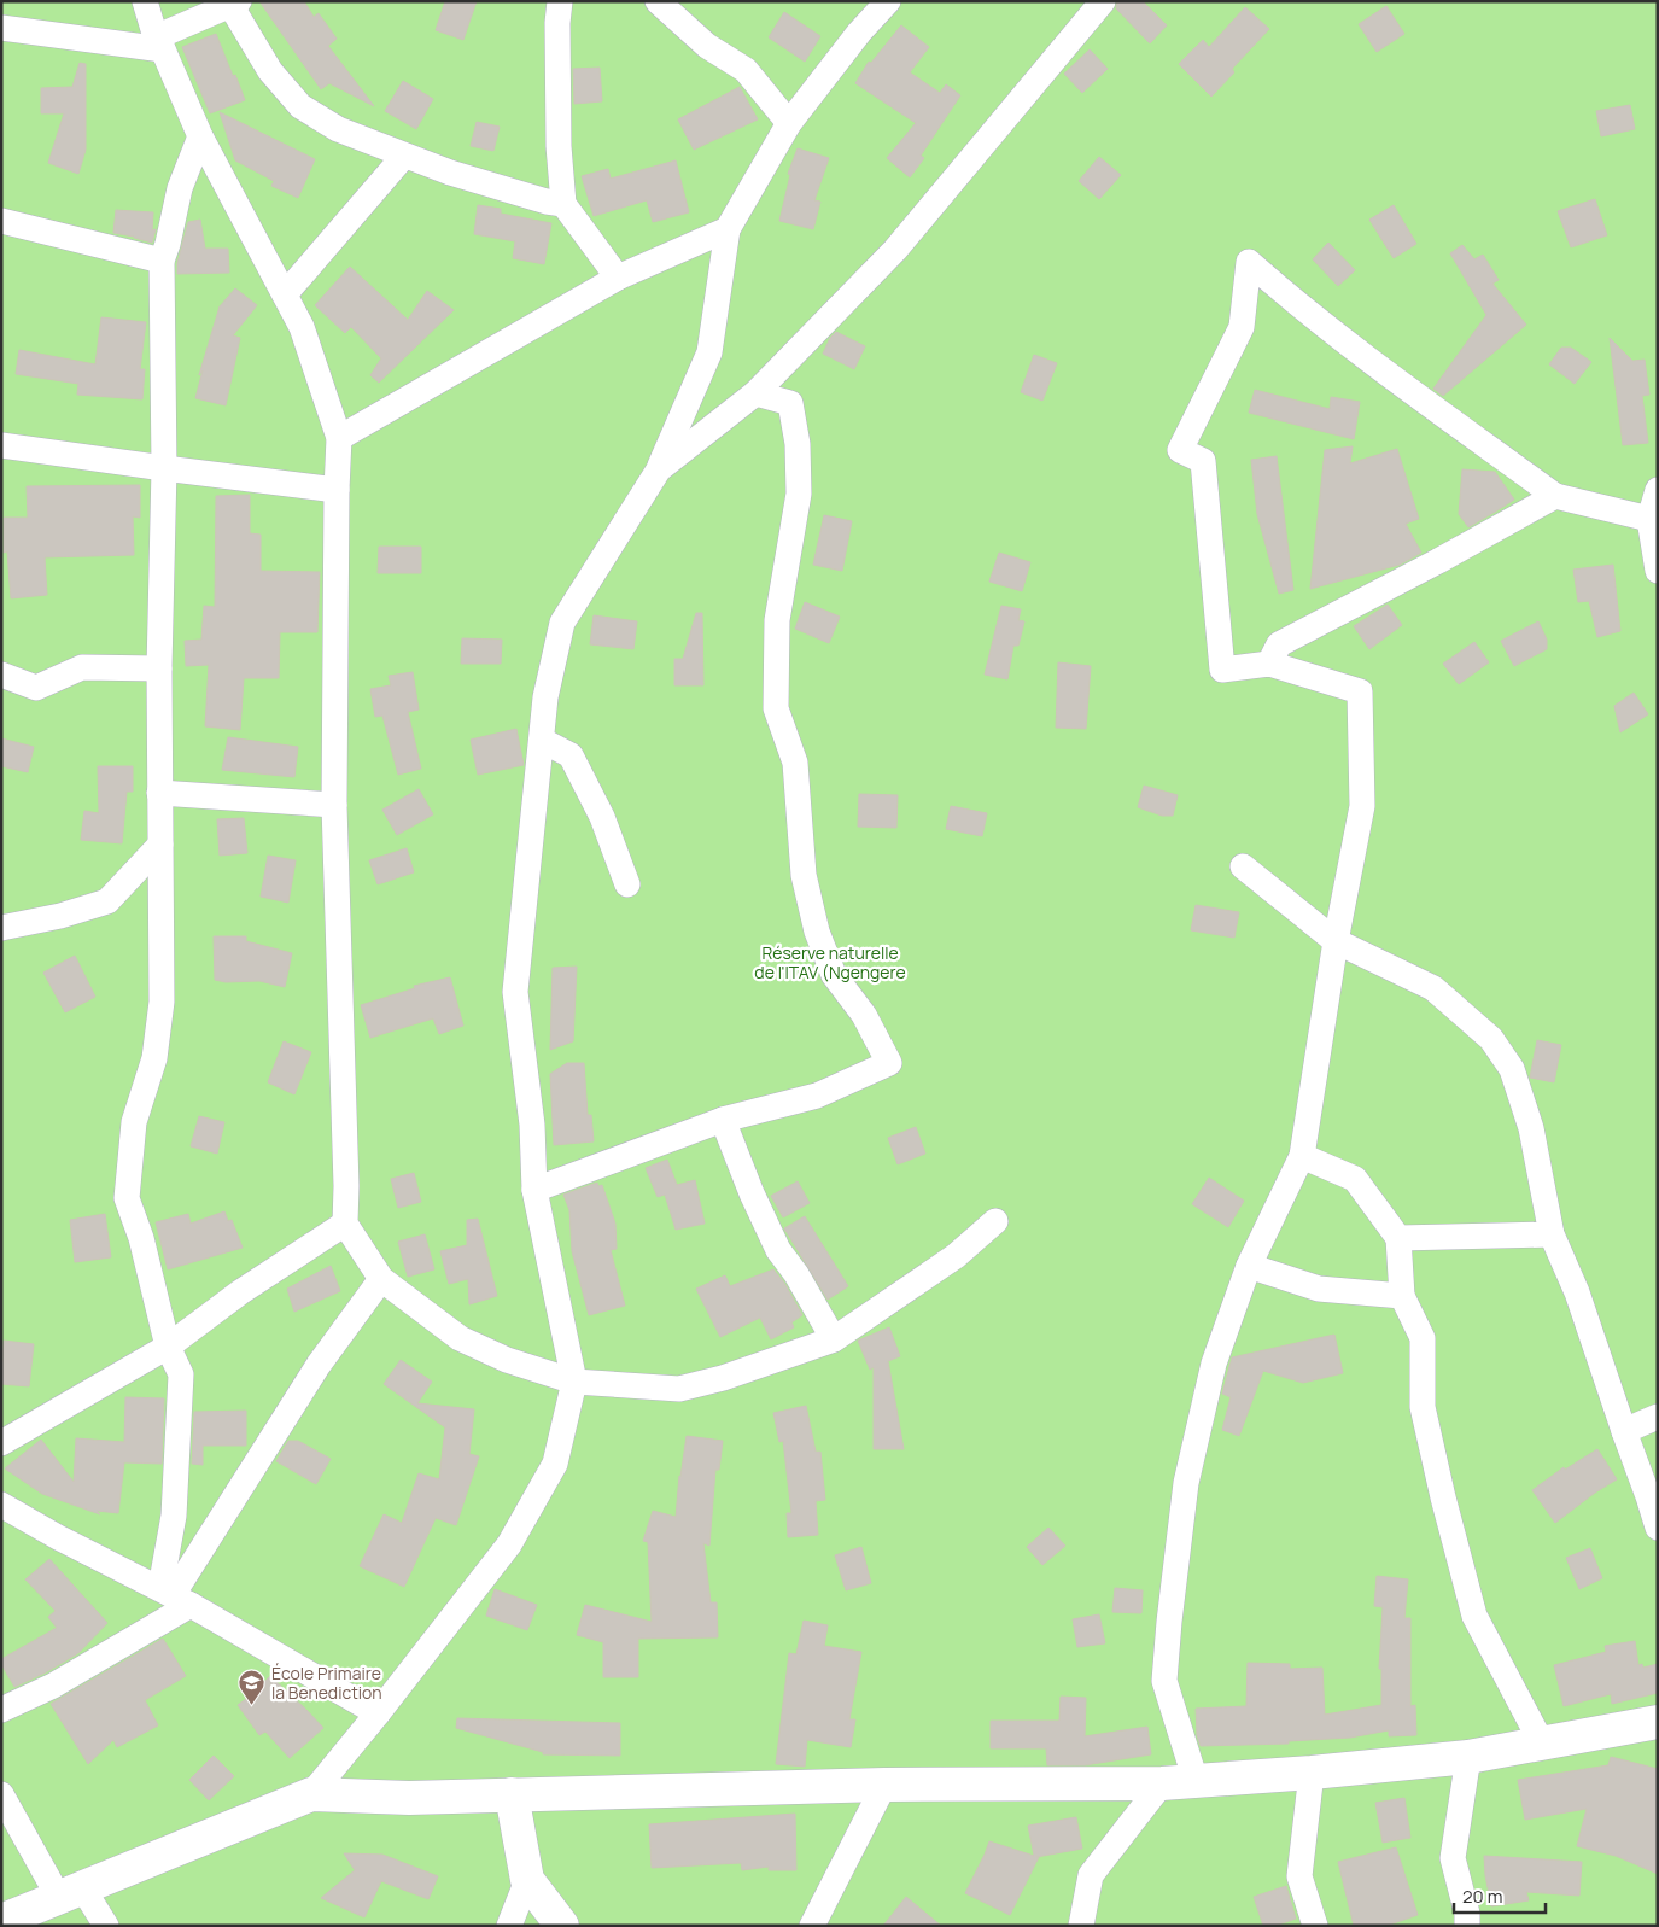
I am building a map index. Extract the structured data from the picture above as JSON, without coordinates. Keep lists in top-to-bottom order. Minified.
{"parks":["Réserve naturelle de l'ITAV (Ngengere"],"places":{"school or university":["École Primaire la Benediction"]},"scale_bar":"20 m"}
